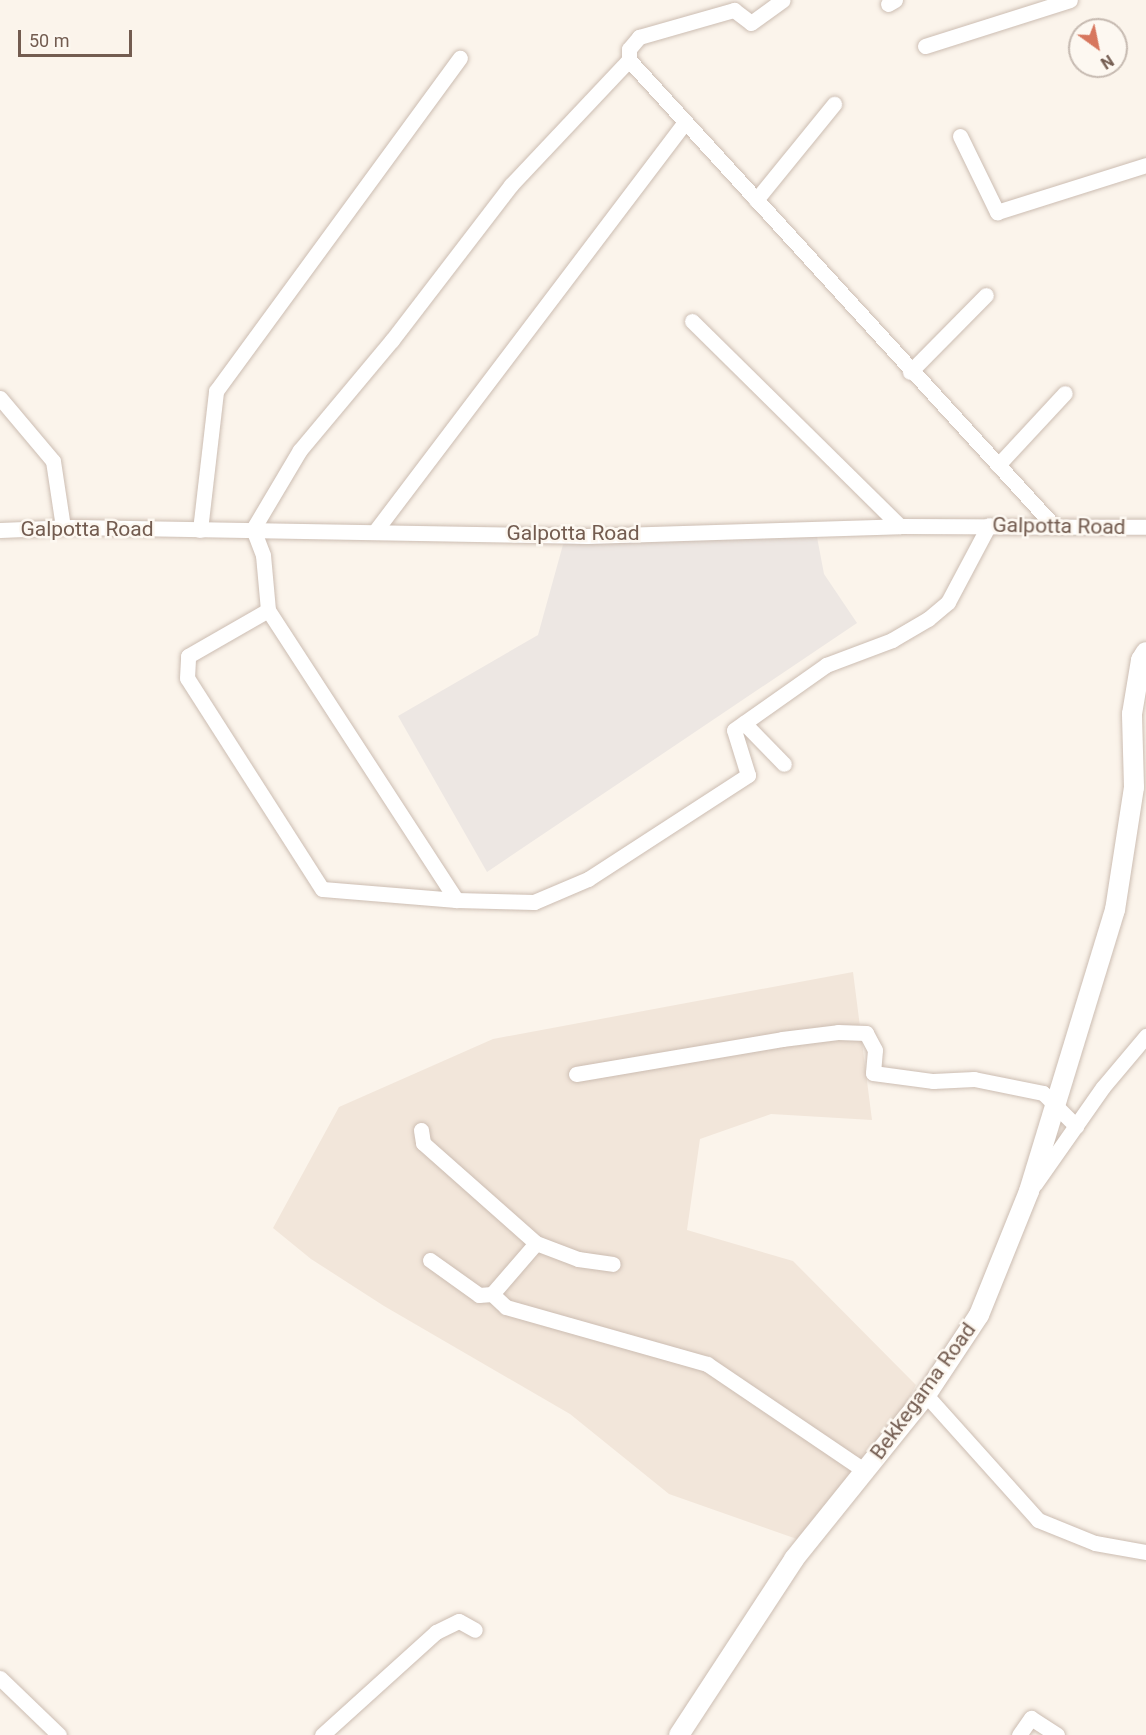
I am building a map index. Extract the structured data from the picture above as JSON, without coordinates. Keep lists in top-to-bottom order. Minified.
{"streets":{"street":["Galpotta Road","Bekkegama Road"]},"scale_bar":"50 m","north":"bottom right"}
